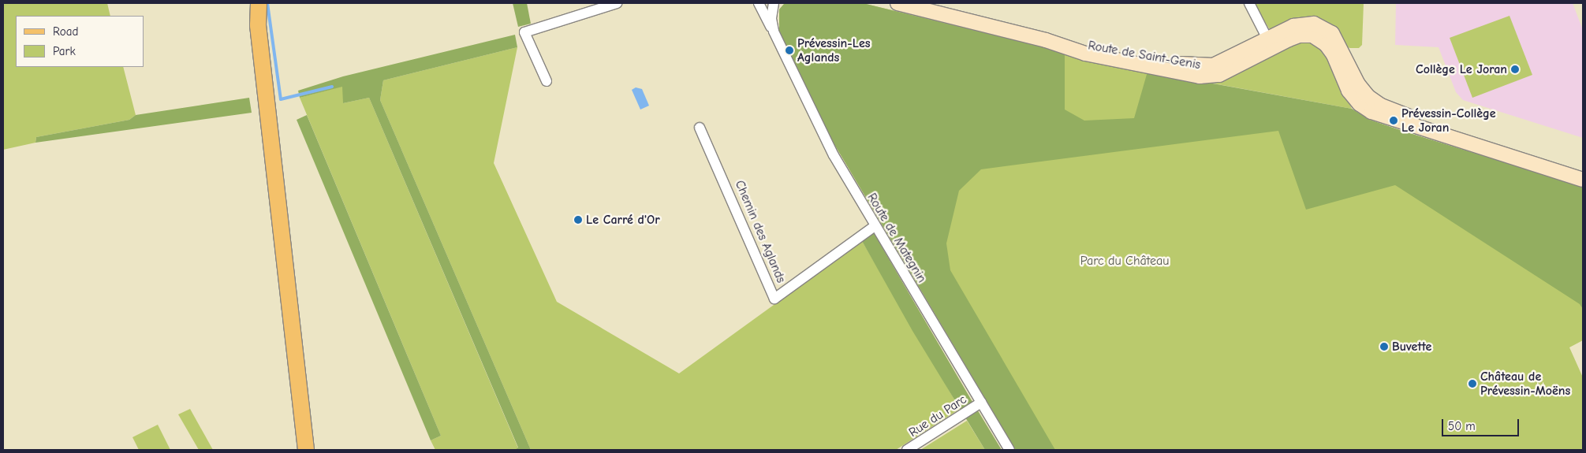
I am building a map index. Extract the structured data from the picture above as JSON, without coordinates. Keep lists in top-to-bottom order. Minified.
{"streets":{"main road":["Route de Saint-Genis"],"street":["Chemin des Aglands","Route de Mategnin","Rue du Parc"]},"crossings":[["Chemin des Aglands","Route de Mategnin"],["Route de Mategnin","Rue du Parc"]],"parks":["Parc du Château"],"places":["Prévessin-Les Aglands","Collège Le Joran","Prévessin-Collège Le Joran","Le Carré d'Or","Buvette","Château de Prévessin-Moëns"],"legend":["Road","Park"],"scale_bar":"50 m"}
